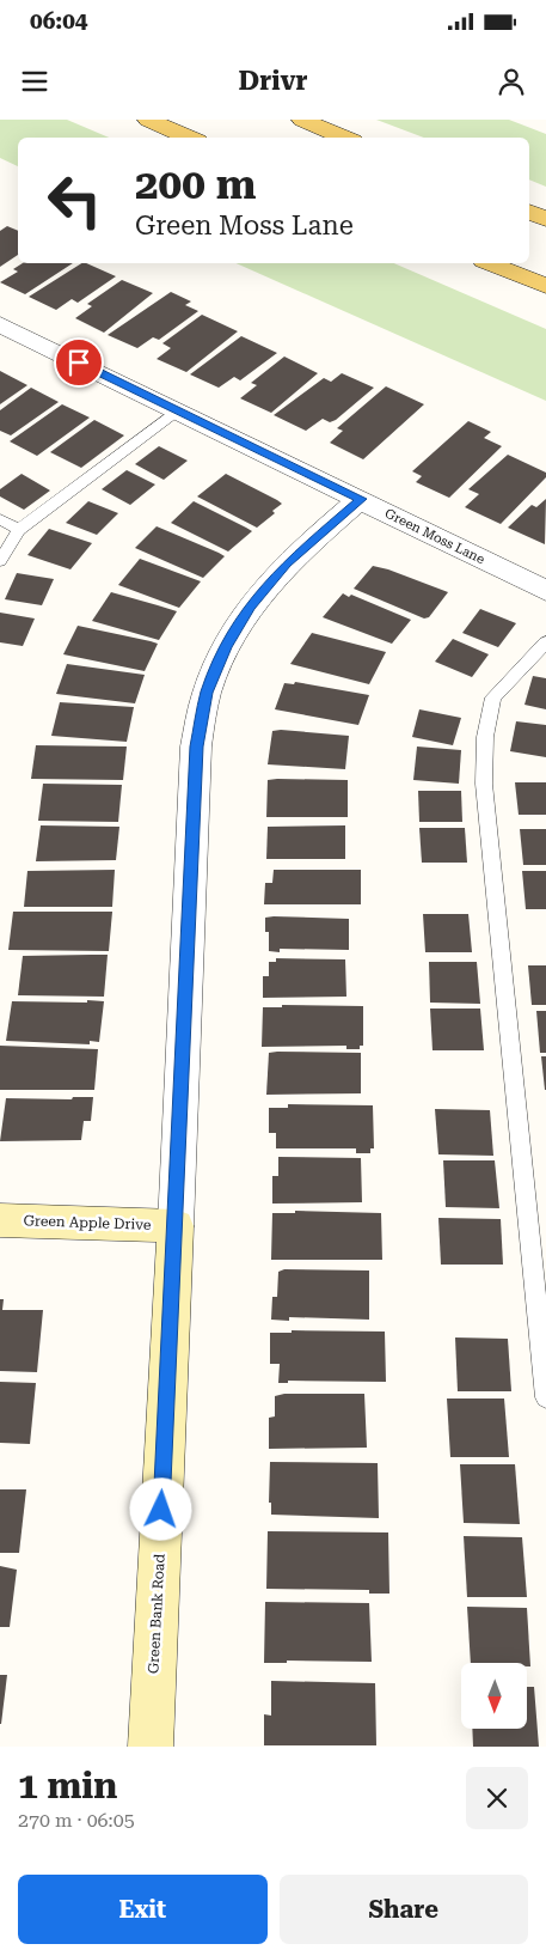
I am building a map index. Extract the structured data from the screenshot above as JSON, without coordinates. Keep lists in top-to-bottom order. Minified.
{"streets":{"street":["Green Moss Lane","Green Apple Drive","Green Bank Road"]},"crossings":[["Green Moss Lane","Green Bank Road"],["Green Apple Drive","Green Bank Road"]],"north":"bottom","page":{"status":"06:04","header":"Drivr","turn":["200 m","Green Moss Lane"],"heading":["1 min","270 m · 06:05"],"buttons":["Exit","Share"]}}
